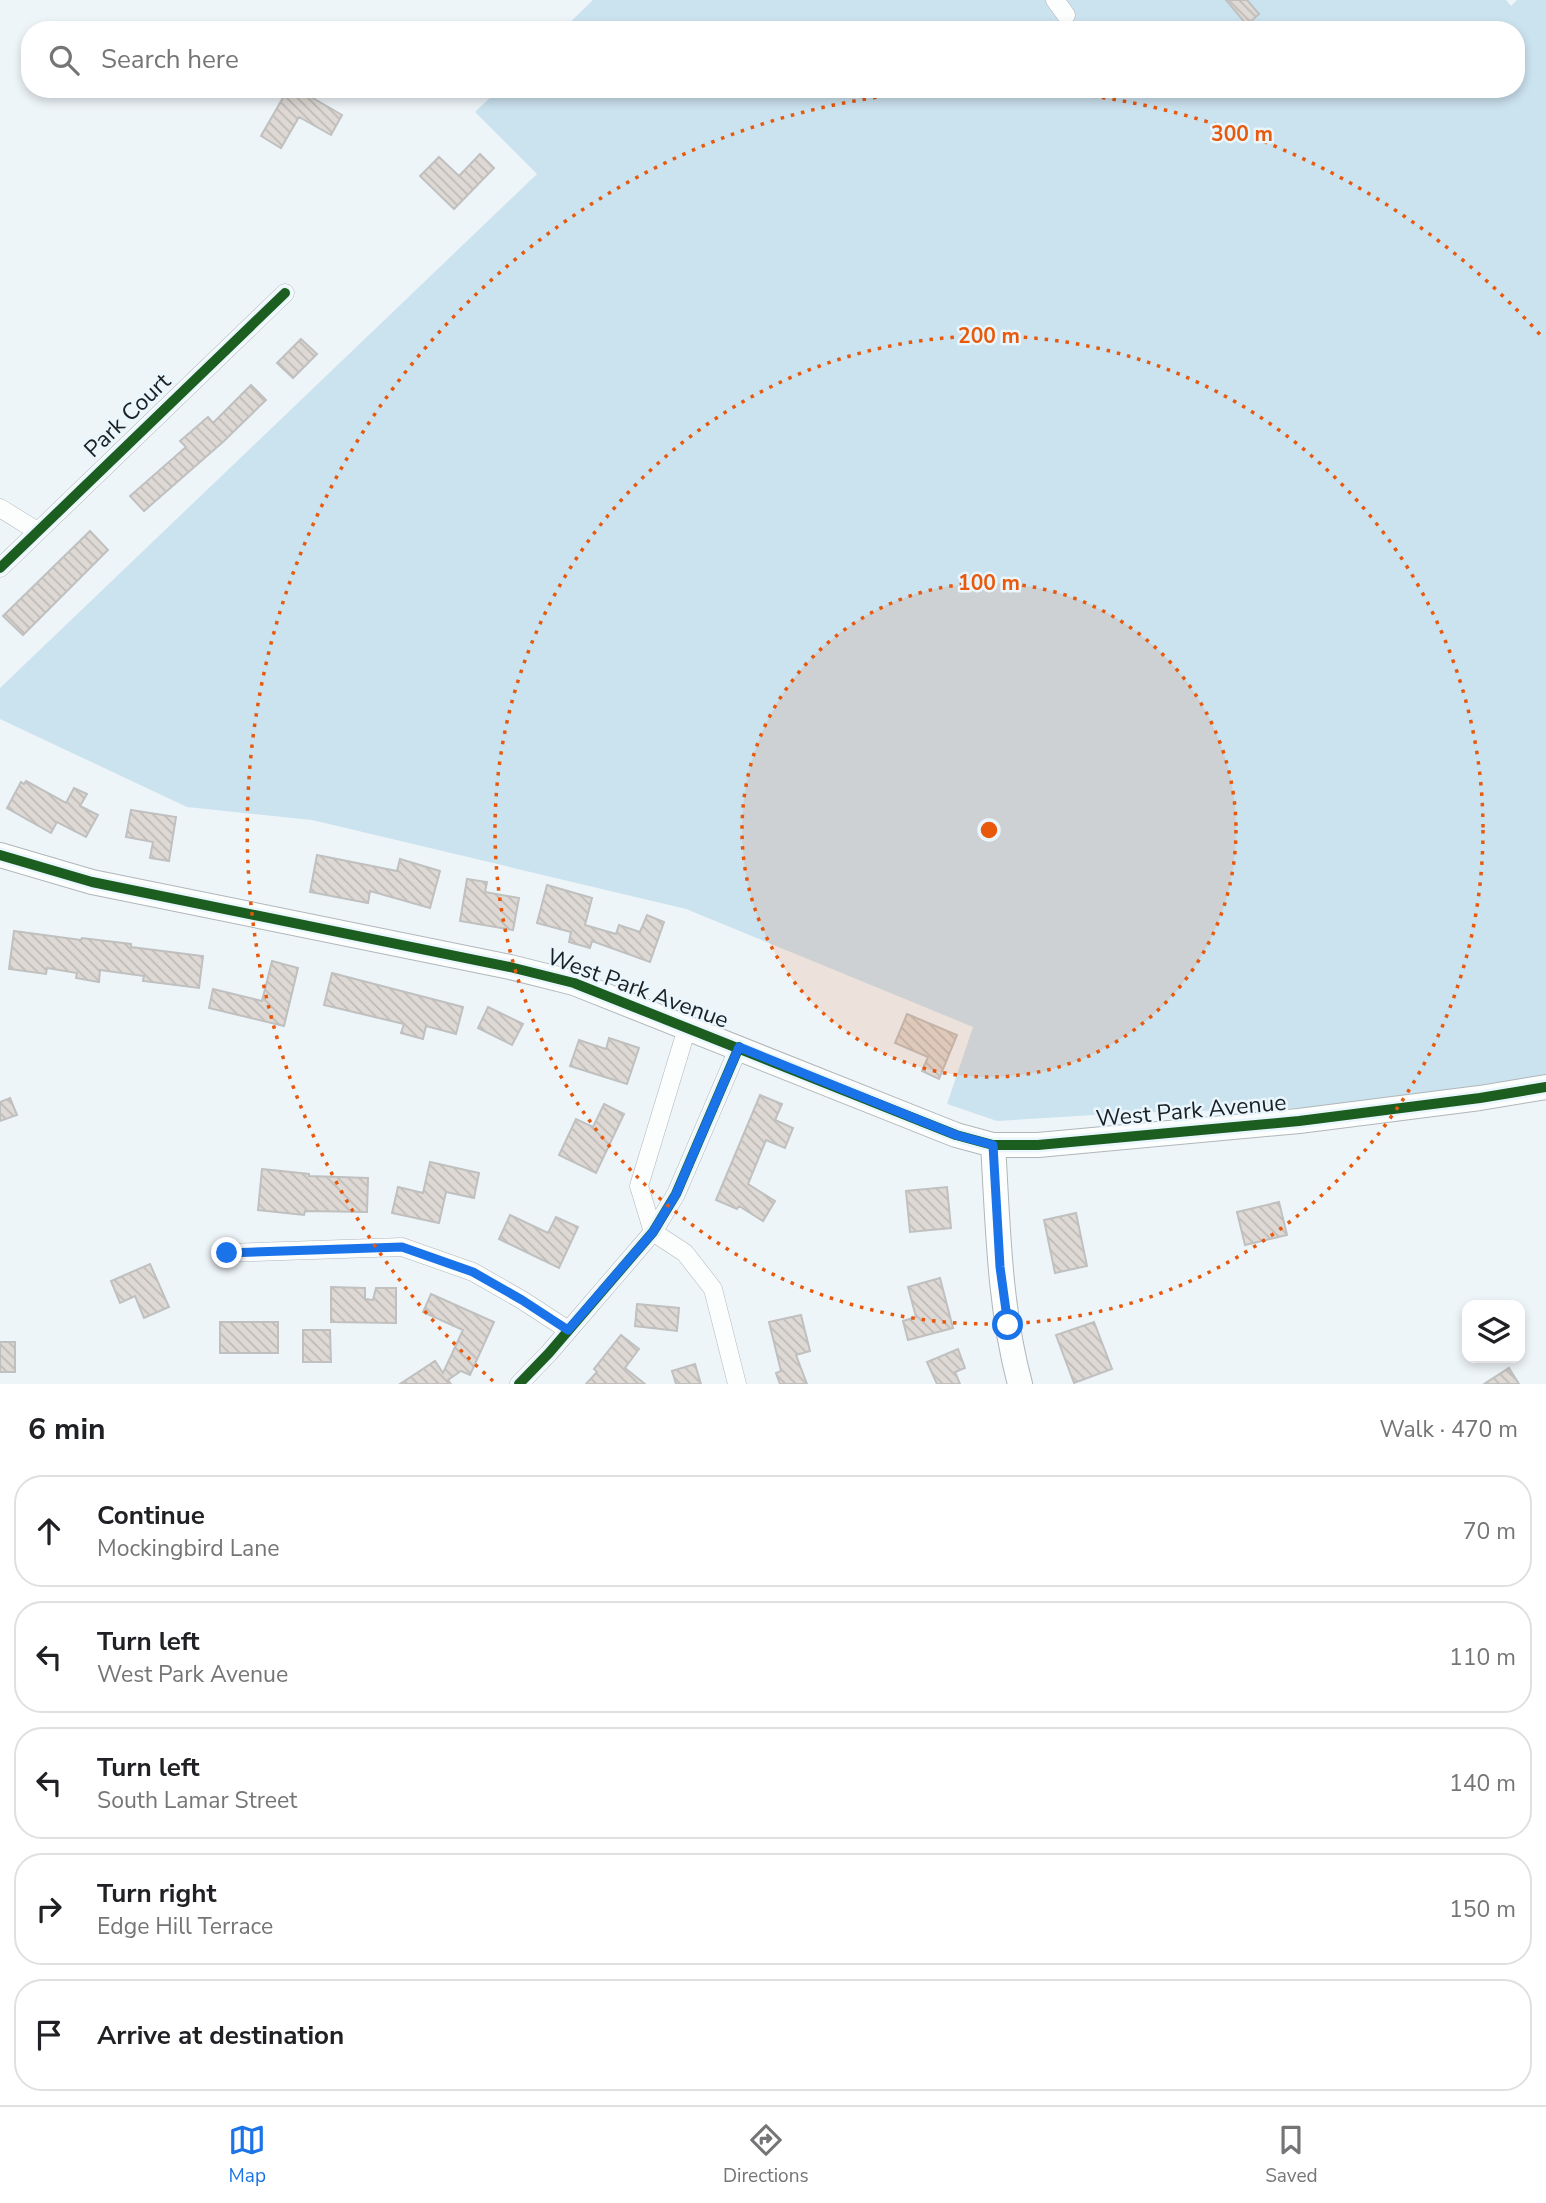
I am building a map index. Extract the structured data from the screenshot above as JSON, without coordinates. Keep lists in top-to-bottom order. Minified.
{"streets":{"street":["Park Court","West Park Avenue"]},"page":{"search":"Search here","heading":["6 min","Walk · 470 m"],"list":[["Continue","Mockingbird Lane","70 m"],["Turn left","West Park Avenue","110 m"],["Turn left","South Lamar Street","140 m"],["Turn right","Edge Hill Terrace","150 m"],"Arrive at destination"],"nav":["Map","Directions","Saved"]},"rings":["300 m","200 m","100 m"]}
